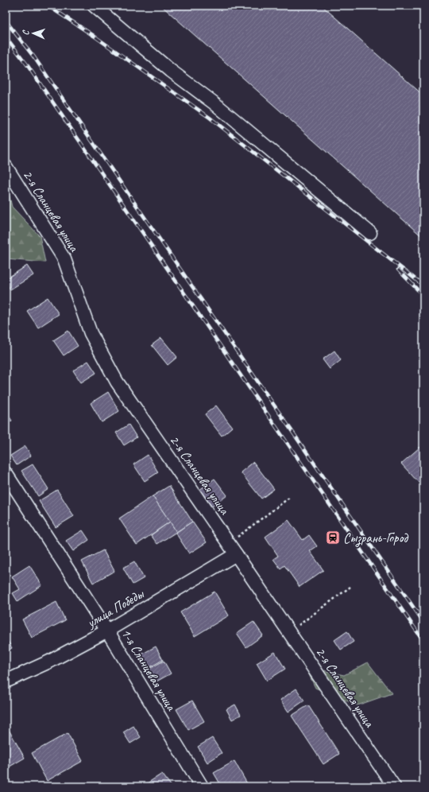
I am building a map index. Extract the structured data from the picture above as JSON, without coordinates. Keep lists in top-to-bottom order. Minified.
{"streets":{"street":["2-я Сланцевая улица","улица Победы","1-я Сланцевая улица"]},"crossings":[["2-я Сланцевая улица","улица Победы"],["улица Победы","1-я Сланцевая улица"]],"places":{"station":["Сызрань-Город"]},"north":"left"}
